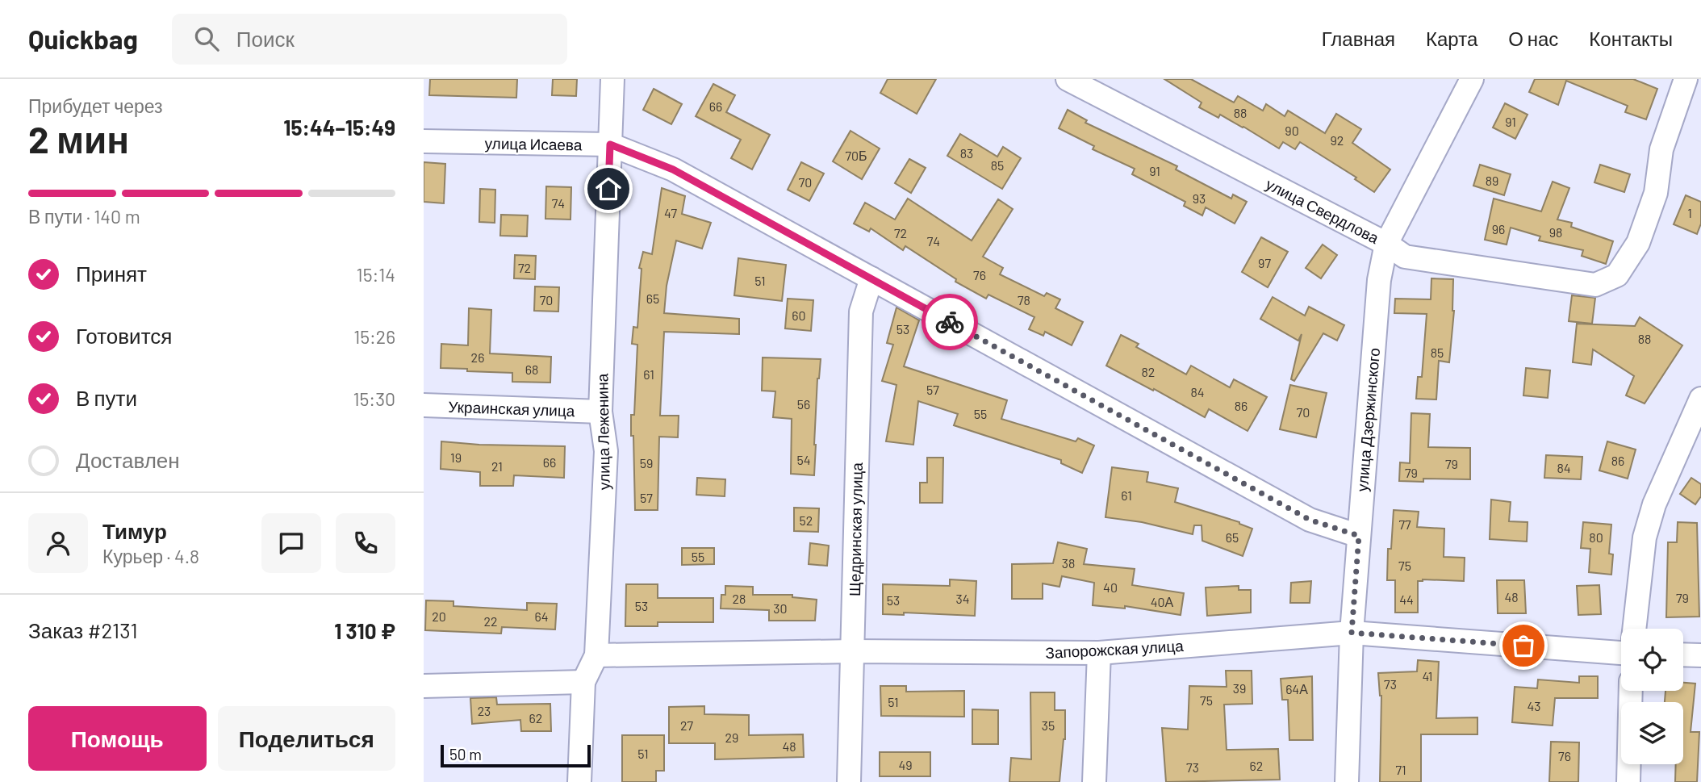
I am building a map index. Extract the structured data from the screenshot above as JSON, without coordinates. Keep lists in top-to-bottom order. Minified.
{"streets":{"street":["улица Исаева","улица Свердлова","Украинская улица","улица Дзержинского","улица Леженина","Щедринская улица","Запорожская улица"]},"crossings":[["улица Исаева","улица Дзержинского"],["улица Исаева","улица Леженина"],["улица Исаева","Щедринская улица"],["улица Свердлова","улица Дзержинского"],["Украинская улица","улица Леженина"],["улица Дзержинского","Запорожская улица"],["улица Леженина","Запорожская улица"],["Щедринская улица","Запорожская улица"]],"house_numbers":["66","88","91","90","92","83","70Б","85","91","89","70","93","74","47","1","96","98","72","74","97","72","76","51","65","70","78","60","53","88","85","26","68","82","61","57","84","56","86","70","55","19","54","86","66","59","79","21","84","79","61","57","52","77","65","80","55","38","75","40","48","79","28","34","44","53","40А","53","30","20","64","22","41","73","39","64А","75","51","43","23","62","27","35","29","48","51","76","49","62","73","71"],"scale_bar":"50 m","page":{"header":"Quickbag","search":"Поиск","nav":["Главная","Карта","О нас","Контакты"],"heading":["2 мин","Прибудет через","15:44–15:49"],"panel":["Тимур","Курьер · 4.8","Заказ #2131","1 310 ₽"],"bar":"В пути · 140 m","list":[["Принят","15:14"],["Готовится","15:26"],["В пути","15:30"],"Доставлен"],"buttons":["Помощь","Поделиться"],"scale":"50 m"}}
